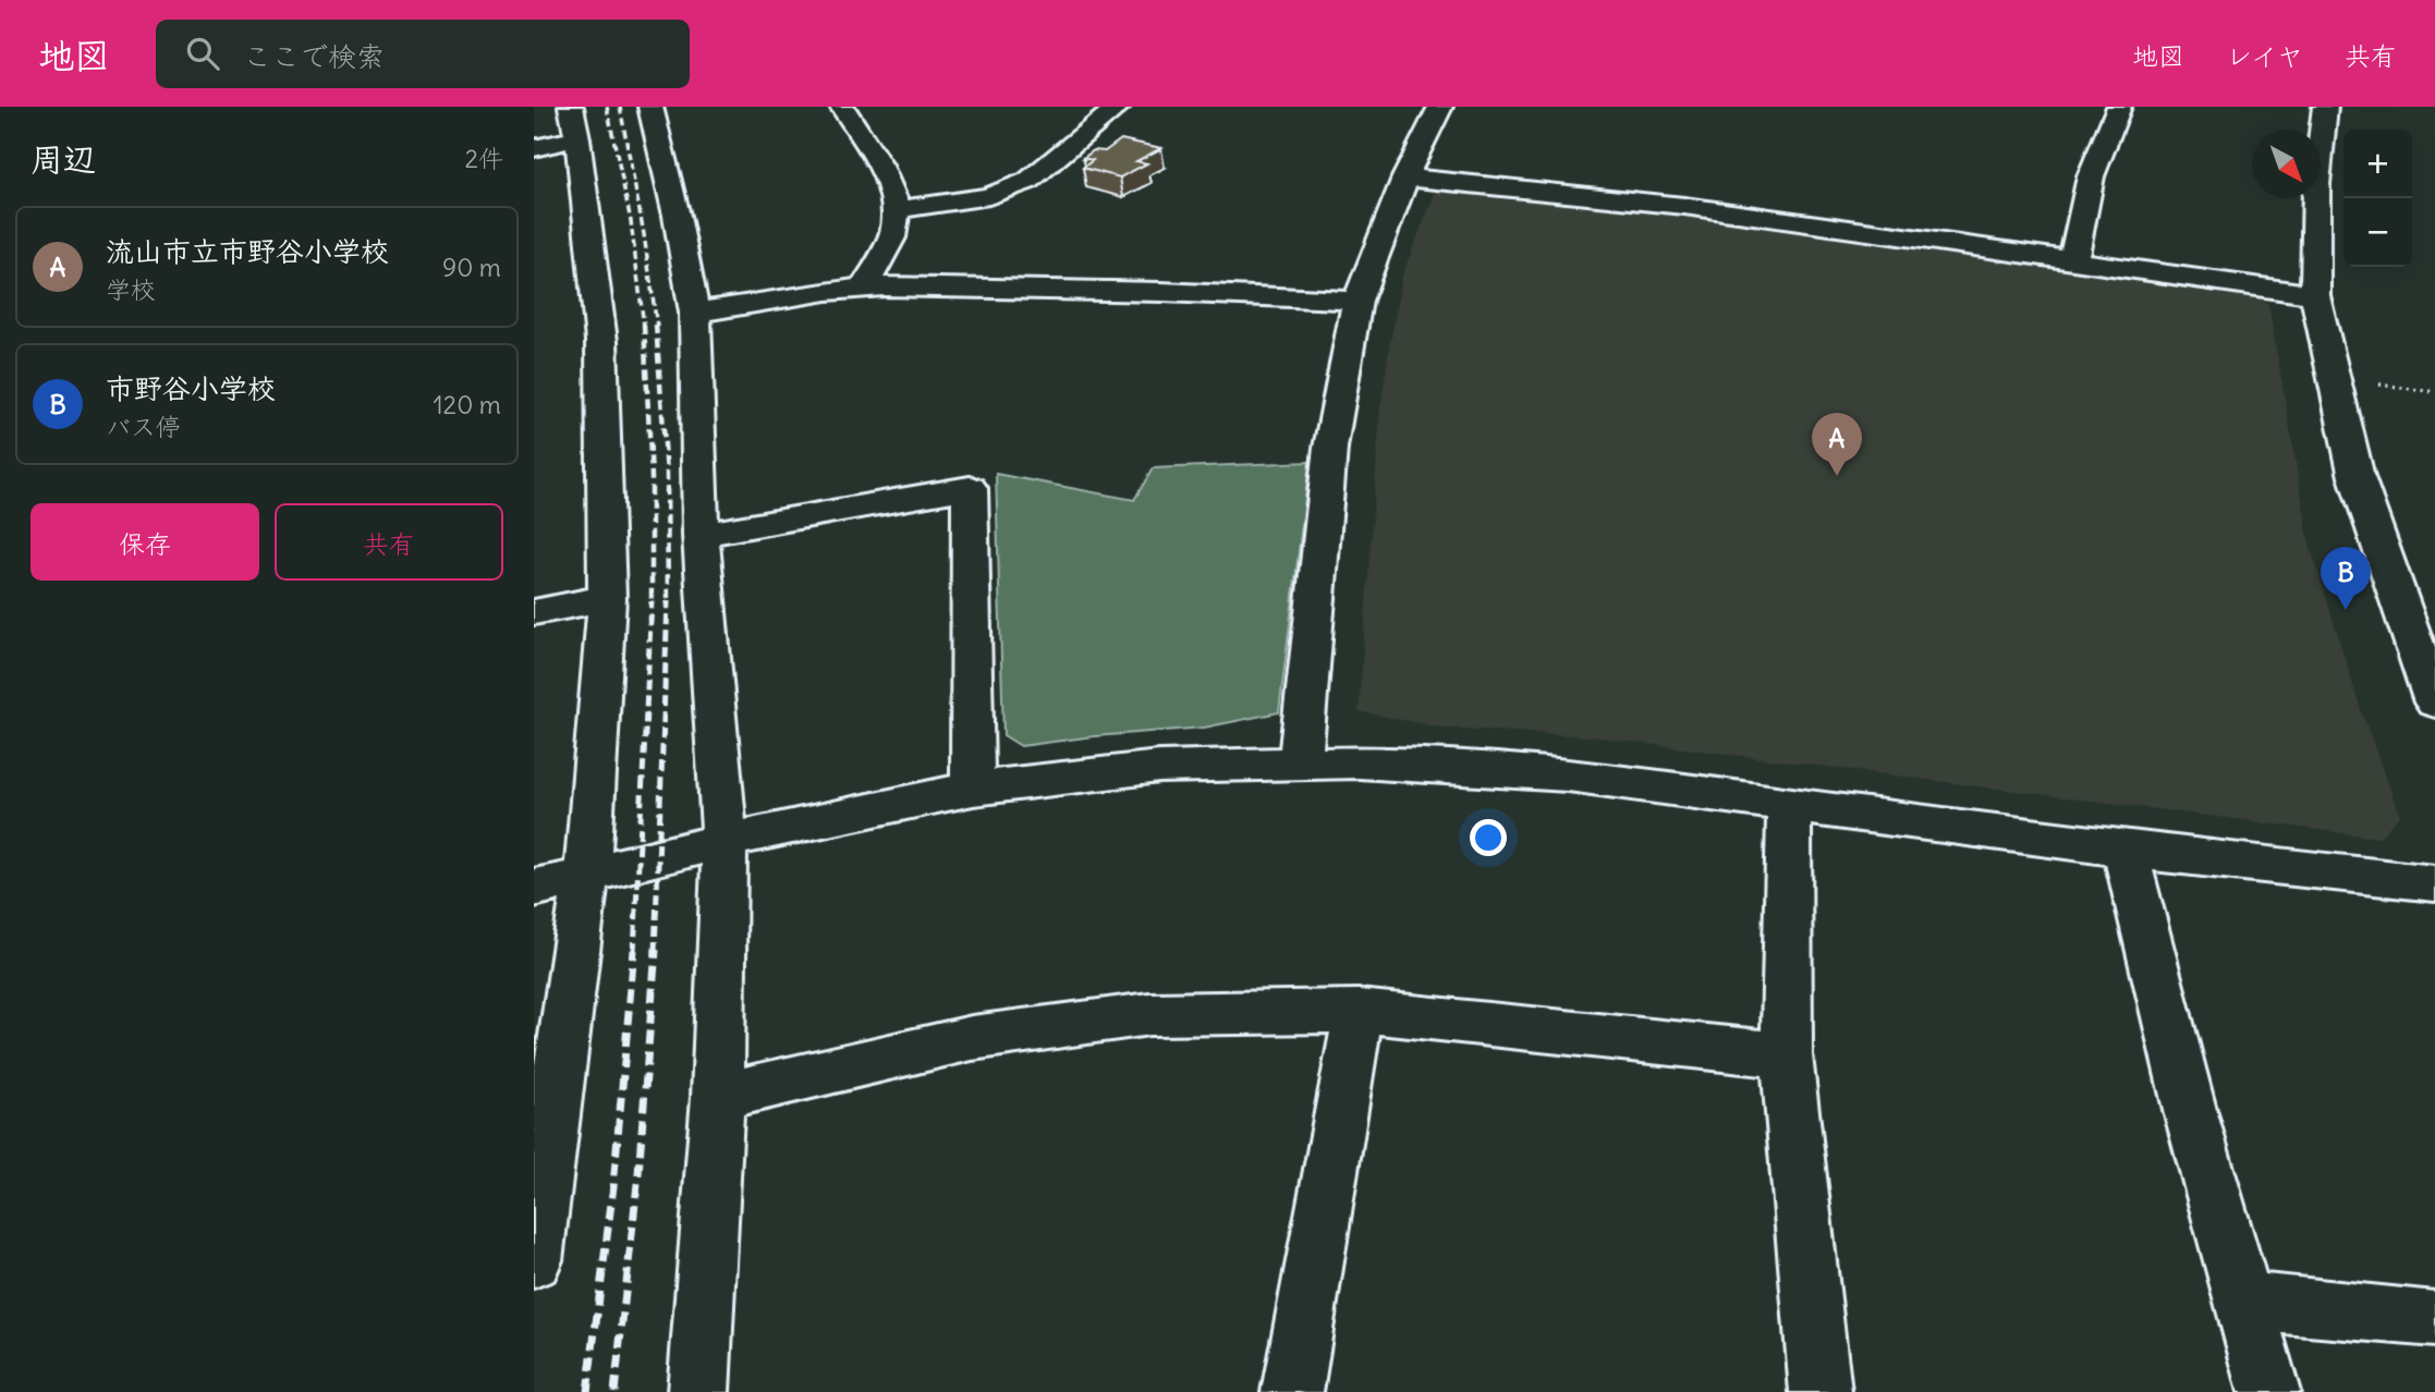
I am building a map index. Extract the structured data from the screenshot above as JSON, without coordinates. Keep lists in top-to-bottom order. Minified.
{"north":"bottom right","page":{"header":"地図","search":"ここで検索","nav":["地図","レイヤ","共有"],"heading":["周辺","2件"],"map_buttons":["+","−"],"list":[{"mark":"A","name":"流山市立市野谷小学校","note":"学校","value":"90 m"},{"mark":"B","name":"市野谷小学校","note":"バス停","value":"120 m"}],"pins":["A","B"],"buttons":["保存","共有"]}}
